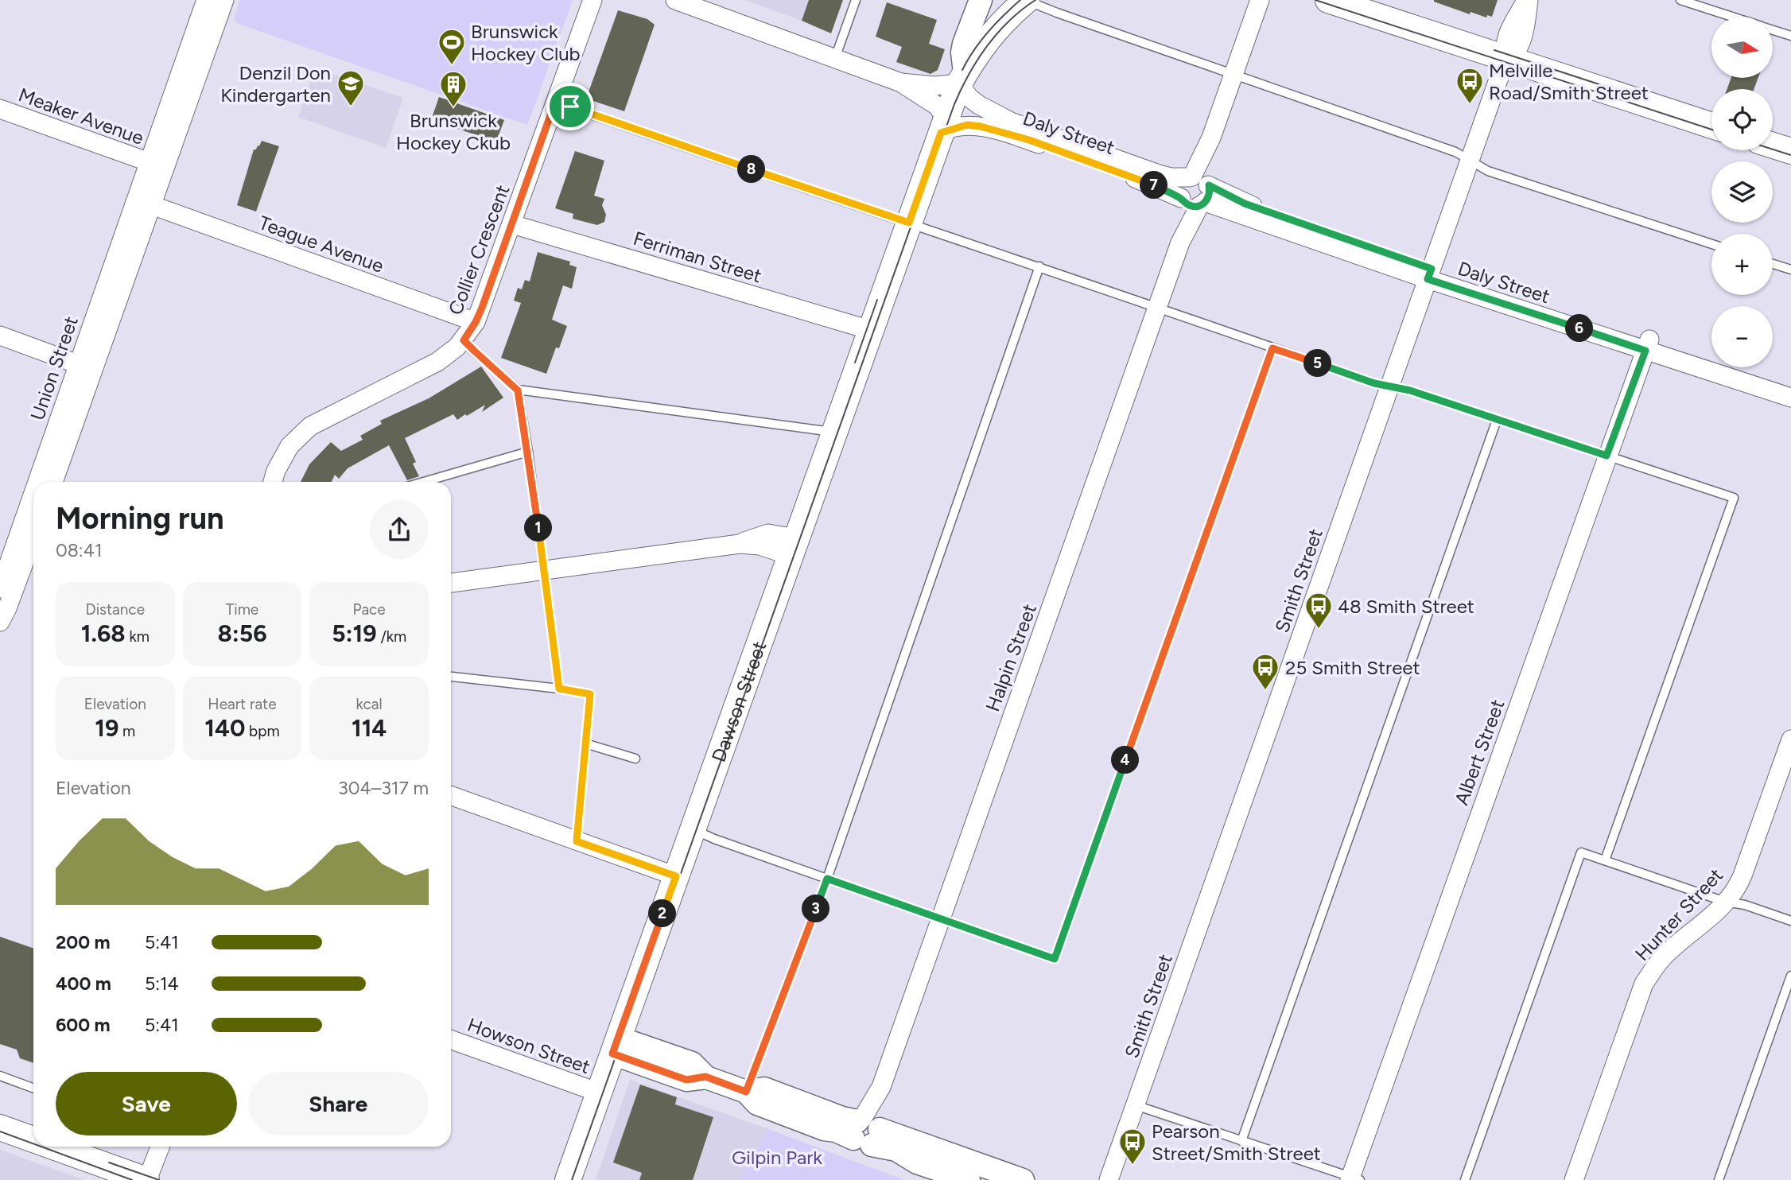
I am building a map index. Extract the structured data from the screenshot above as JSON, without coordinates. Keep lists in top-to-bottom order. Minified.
{"streets":{"main road":["Dawson Street"],"street":["Meaker Avenue","Daly Street","Teague Avenue","Collier Crescent","Ferriman Street","Union Street","Smith Street","Halpin Street","Albert Street","Hunter Street","Howson Street"]},"crossings":[["Meaker Avenue","Union Street"],["Daly Street","Smith Street"],["Daly Street","Halpin Street"],["Daly Street","Dawson Street"],["Daly Street","Albert Street"],["Teague Avenue","Collier Crescent"],["Teague Avenue","Union Street"],["Collier Crescent","Ferriman Street"],["Ferriman Street","Dawson Street"],["Dawson Street","Howson Street"]],"parks":["Gilpin Park"],"places":{"sports":["Brunswick Hockey Club"],"bus stop":["Melville Road/Smith Street","48 Smith Street","25 Smith Street","Pearson Street/Smith Street"],"school or university":["Denzil Don Kindergarten"],"building":["Brunswick Hockey Ckub"]},"north":"right","page":{"map_buttons":["+","−"],"pins":["8","7","6","5","1","4","3","2"],"heading":["Morning run","08:41"],"stats":[["Distance","1.68 km"],["Time","8:56"],["Pace","5:19 /km"],["Elevation","19 m"],["Heart rate","140 bpm"],["kcal","114"]],"chart":["Elevation","304–317 m"],"list":[{"name":"200 m","note":"5:41"},{"name":"400 m","note":"5:14"},{"name":"600 m","note":"5:41"}],"buttons":["Save","Share"]}}
